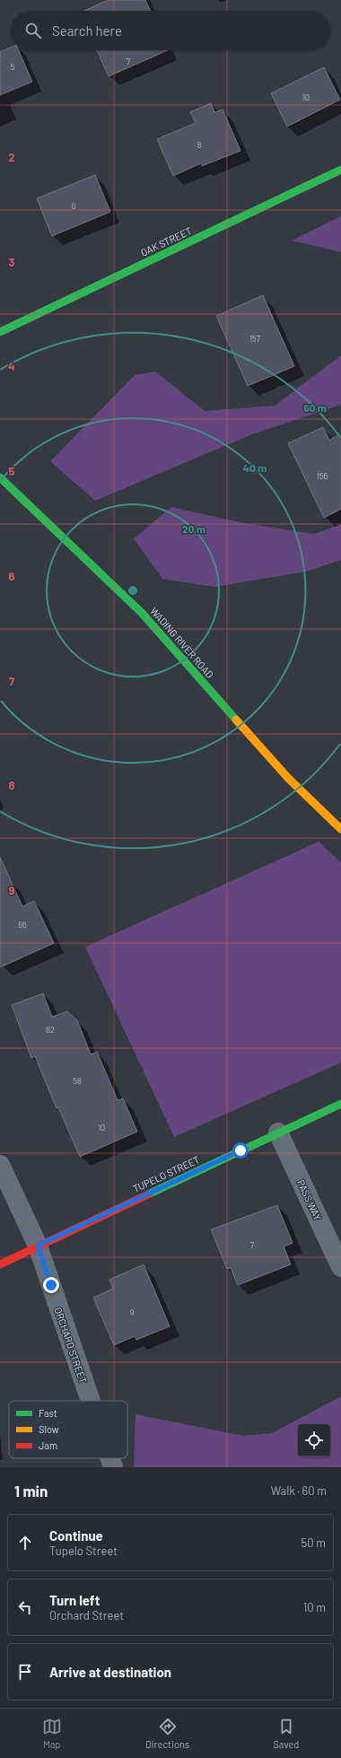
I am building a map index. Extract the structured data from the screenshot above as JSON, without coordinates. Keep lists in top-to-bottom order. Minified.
{"streets":{"street":["OAK STREET","WADING RIVER ROAD","TUPELO STREET","PASS WAY","ORCHARD STREET"]},"crossings":[["TUPELO STREET","PASS WAY"],["TUPELO STREET","ORCHARD STREET"]],"house_numbers":["7","5","10","8","6","157","156","66","62","58","10","7","9"],"legend":["Fast","Slow","Jam"],"page":{"search":"Search here","heading":["1 min","Walk · 60 m"],"list":[["Continue","Tupelo Street","50 m"],["Turn left","Orchard Street","10 m"],"Arrive at destination"],"nav":["Map","Directions","Saved"]},"grid":{"rows":["2","3","4","5","6","7","8","9"]},"rings":["60 m","40 m","20 m"]}
